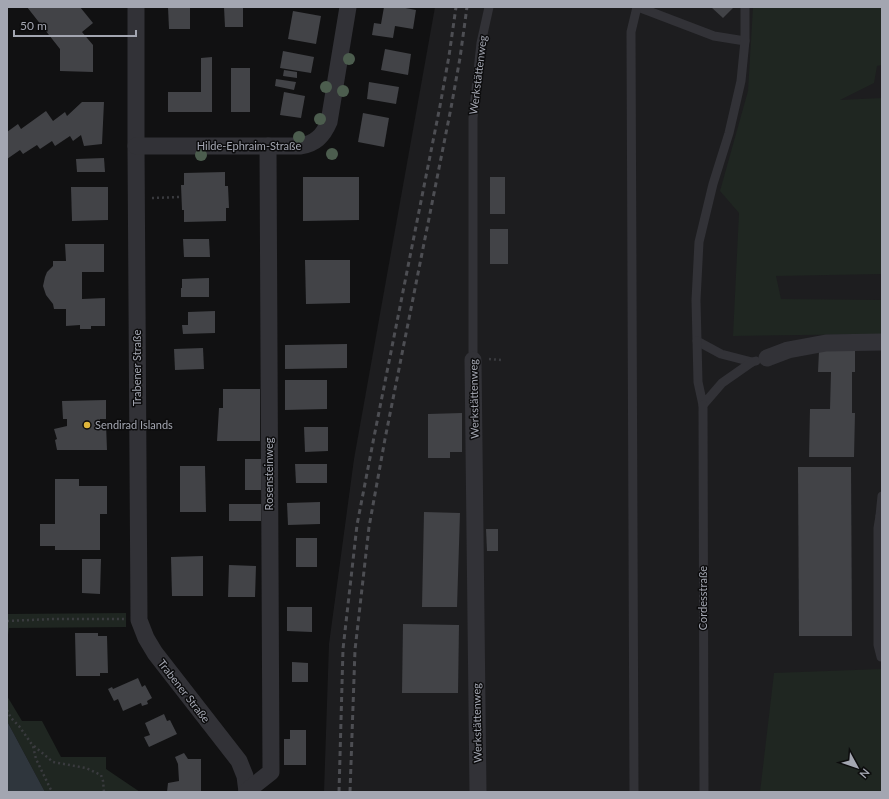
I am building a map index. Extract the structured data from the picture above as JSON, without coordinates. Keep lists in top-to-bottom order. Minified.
{"streets":{"street":["Werkstättenweg","Hilde-Ephraim-Straße","Trabener Straße","Rosensteinweg"],"lane":["Cordesstraße"]},"crossings":[["Hilde-Ephraim-Straße","Trabener Straße"],["Hilde-Ephraim-Straße","Rosensteinweg"],["Trabener Straße","Rosensteinweg"]],"places":["Sendirad Islands"],"scale_bar":"50 m","north":"bottom right"}
